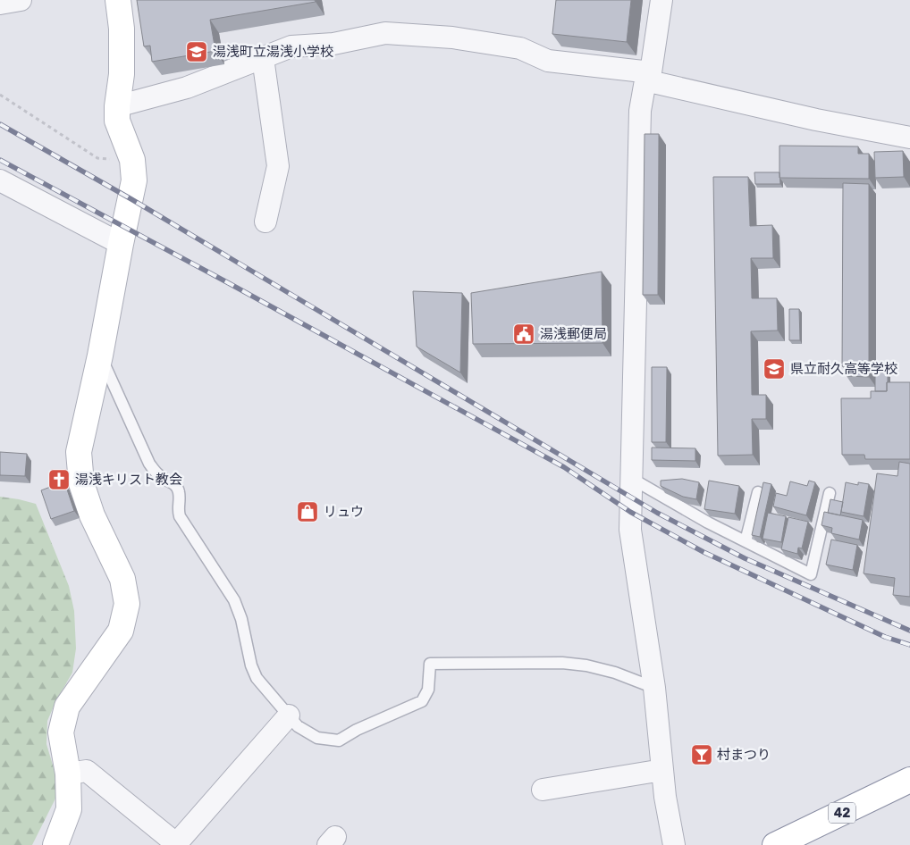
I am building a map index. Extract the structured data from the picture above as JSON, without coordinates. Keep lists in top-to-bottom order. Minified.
{"streets":{"main road":["42"]},"places":{"school or university":["湯浅町立湯浅小学校","県立耐久高等学校"],"public building":["湯浅郵便局"],"church":["湯浅キリスト教会"],"shop":["リュウ"],"bar":["村まつり"]}}
